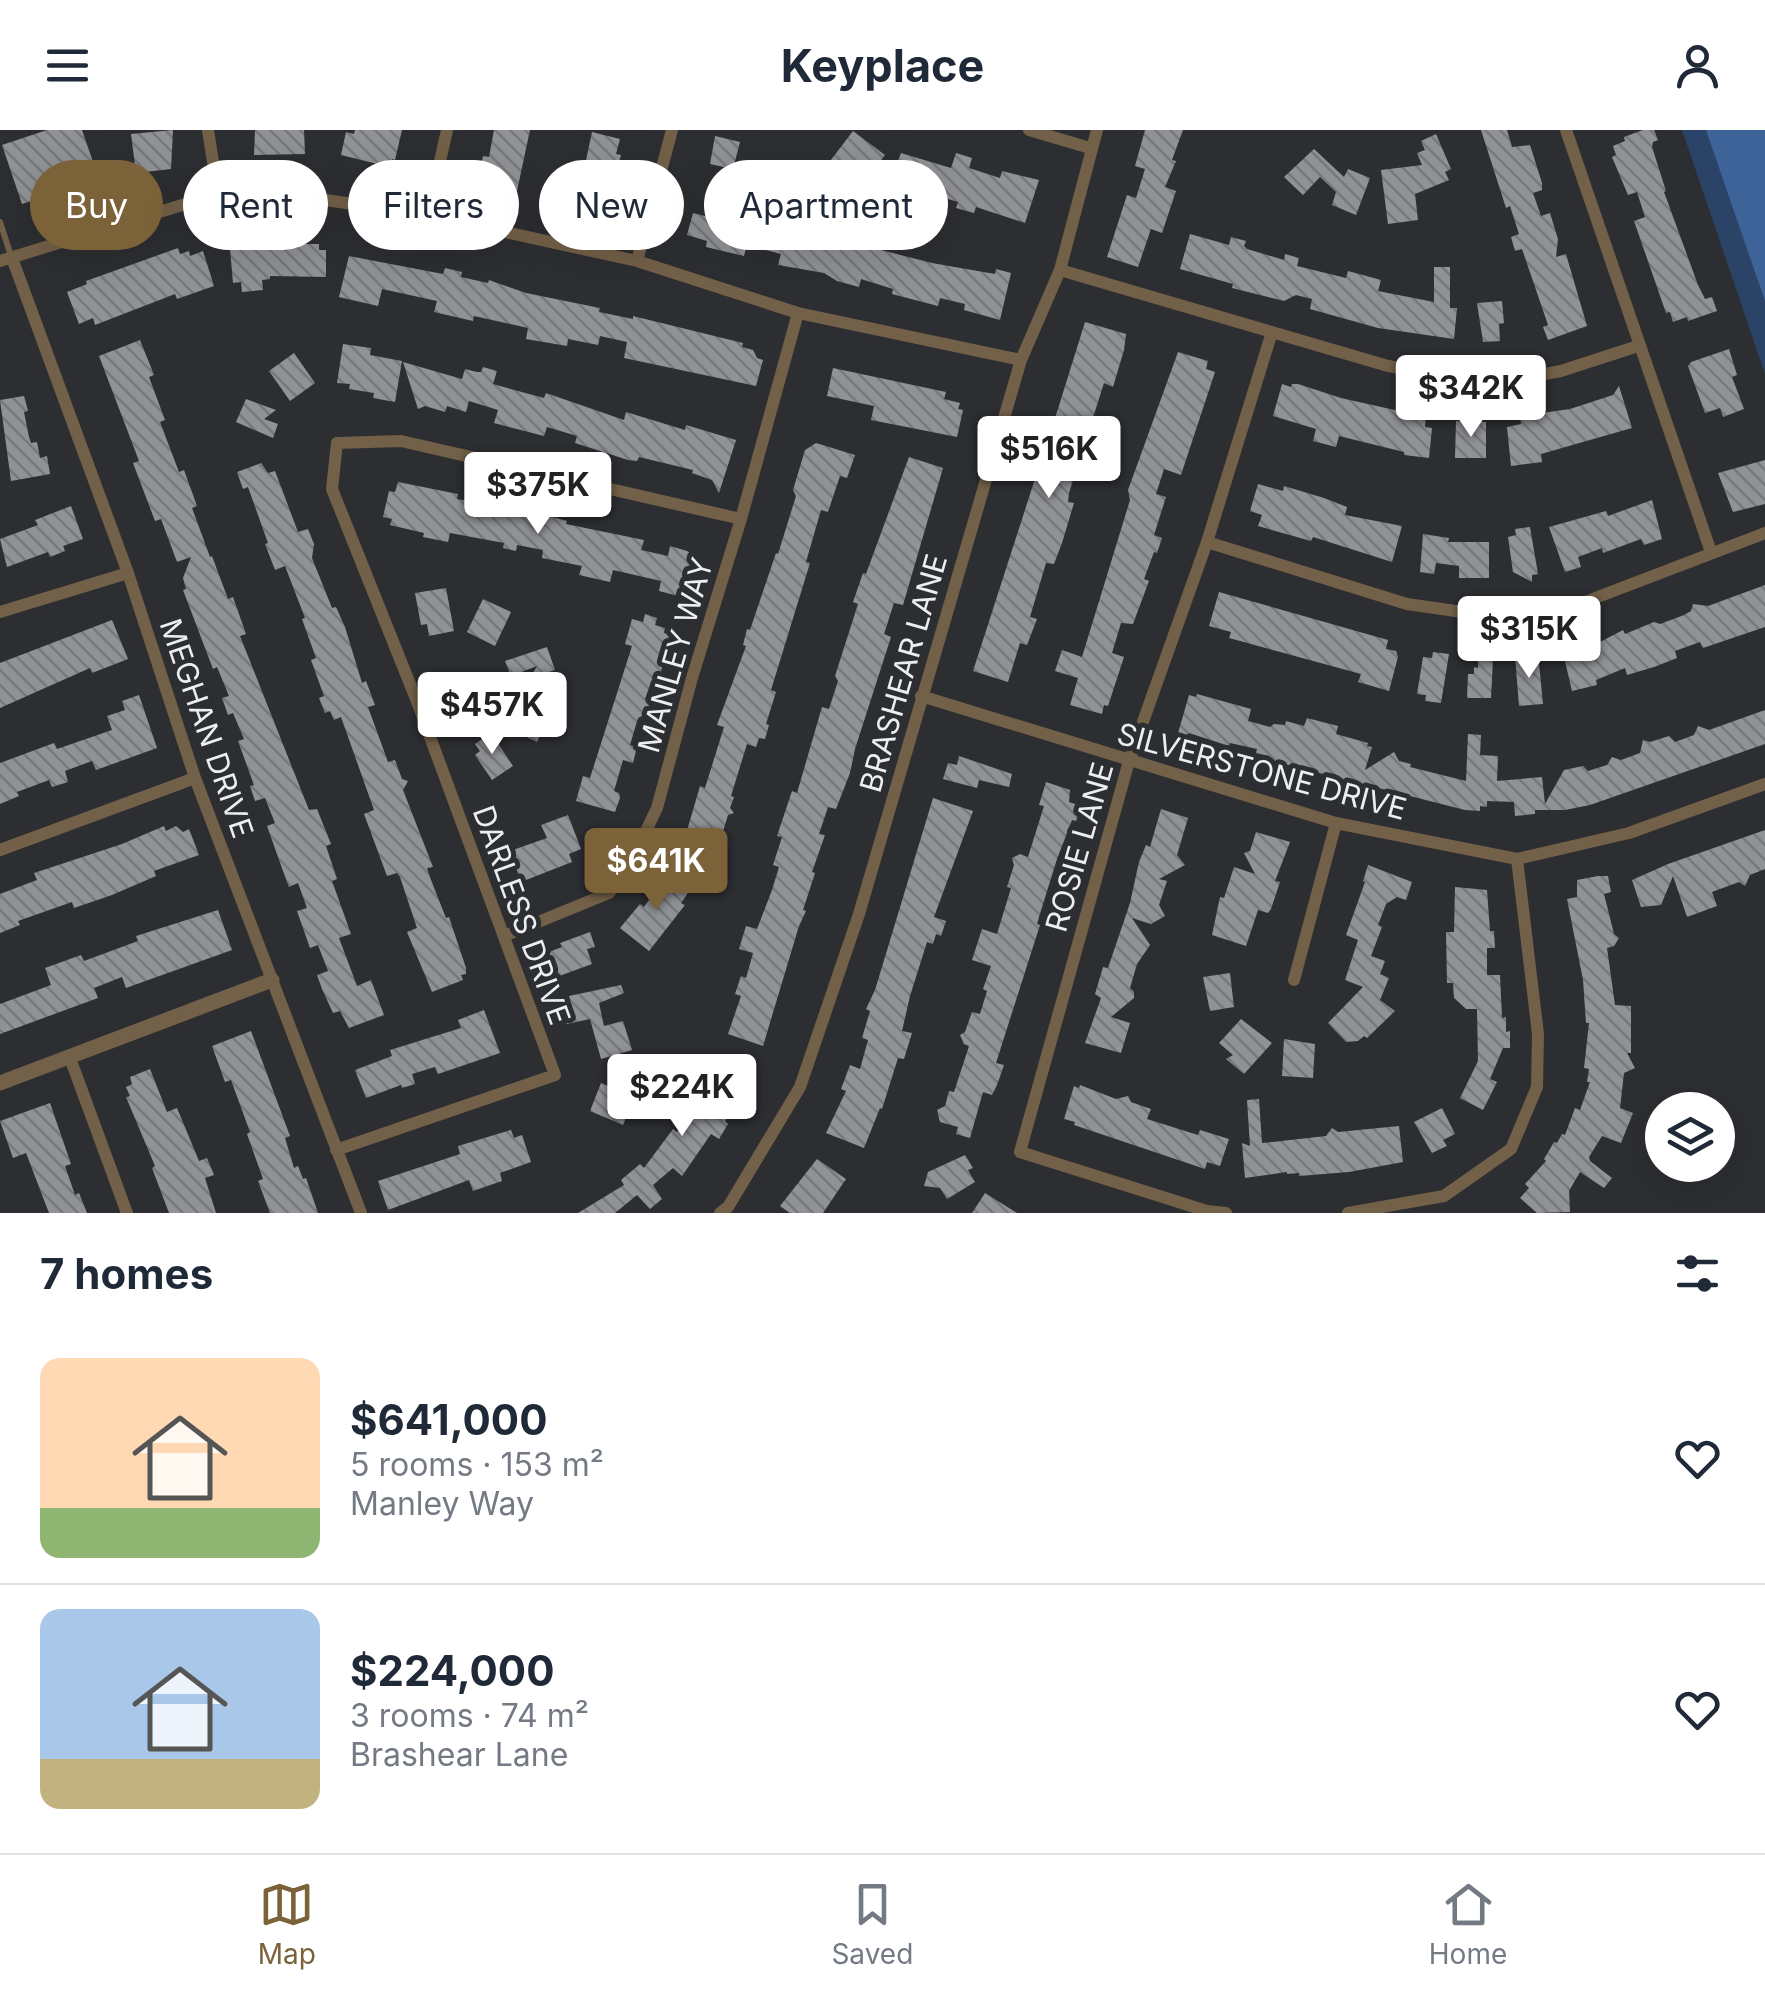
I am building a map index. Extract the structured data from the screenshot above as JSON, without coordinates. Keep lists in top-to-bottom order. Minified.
{"streets":{"street":["MANLEY WAY","BRASHEAR LANE","MEGHAN DRIVE","SILVERSTONE DRIVE","ROSIE LANE","DARLESS DRIVE"]},"crossings":[["MANLEY WAY","DARLESS DRIVE"],["BRASHEAR LANE","SILVERSTONE DRIVE"],["MEGHAN DRIVE","DARLESS DRIVE"],["SILVERSTONE DRIVE","ROSIE LANE"]],"page":{"header":"Keyplace","chip":["Buy","Rent","Filters","New","Apartment"],"price":["$342K","$516K","$375K","$315K","$457K","$641K","$224K"],"heading":"7 homes","list":[{"name":"$641,000","note":"5 rooms · 153 m² · Manley Way"},{"name":"$224,000","note":"3 rooms · 74 m² · Brashear Lane"}],"tabs":["Map","Saved","Home"]}}
